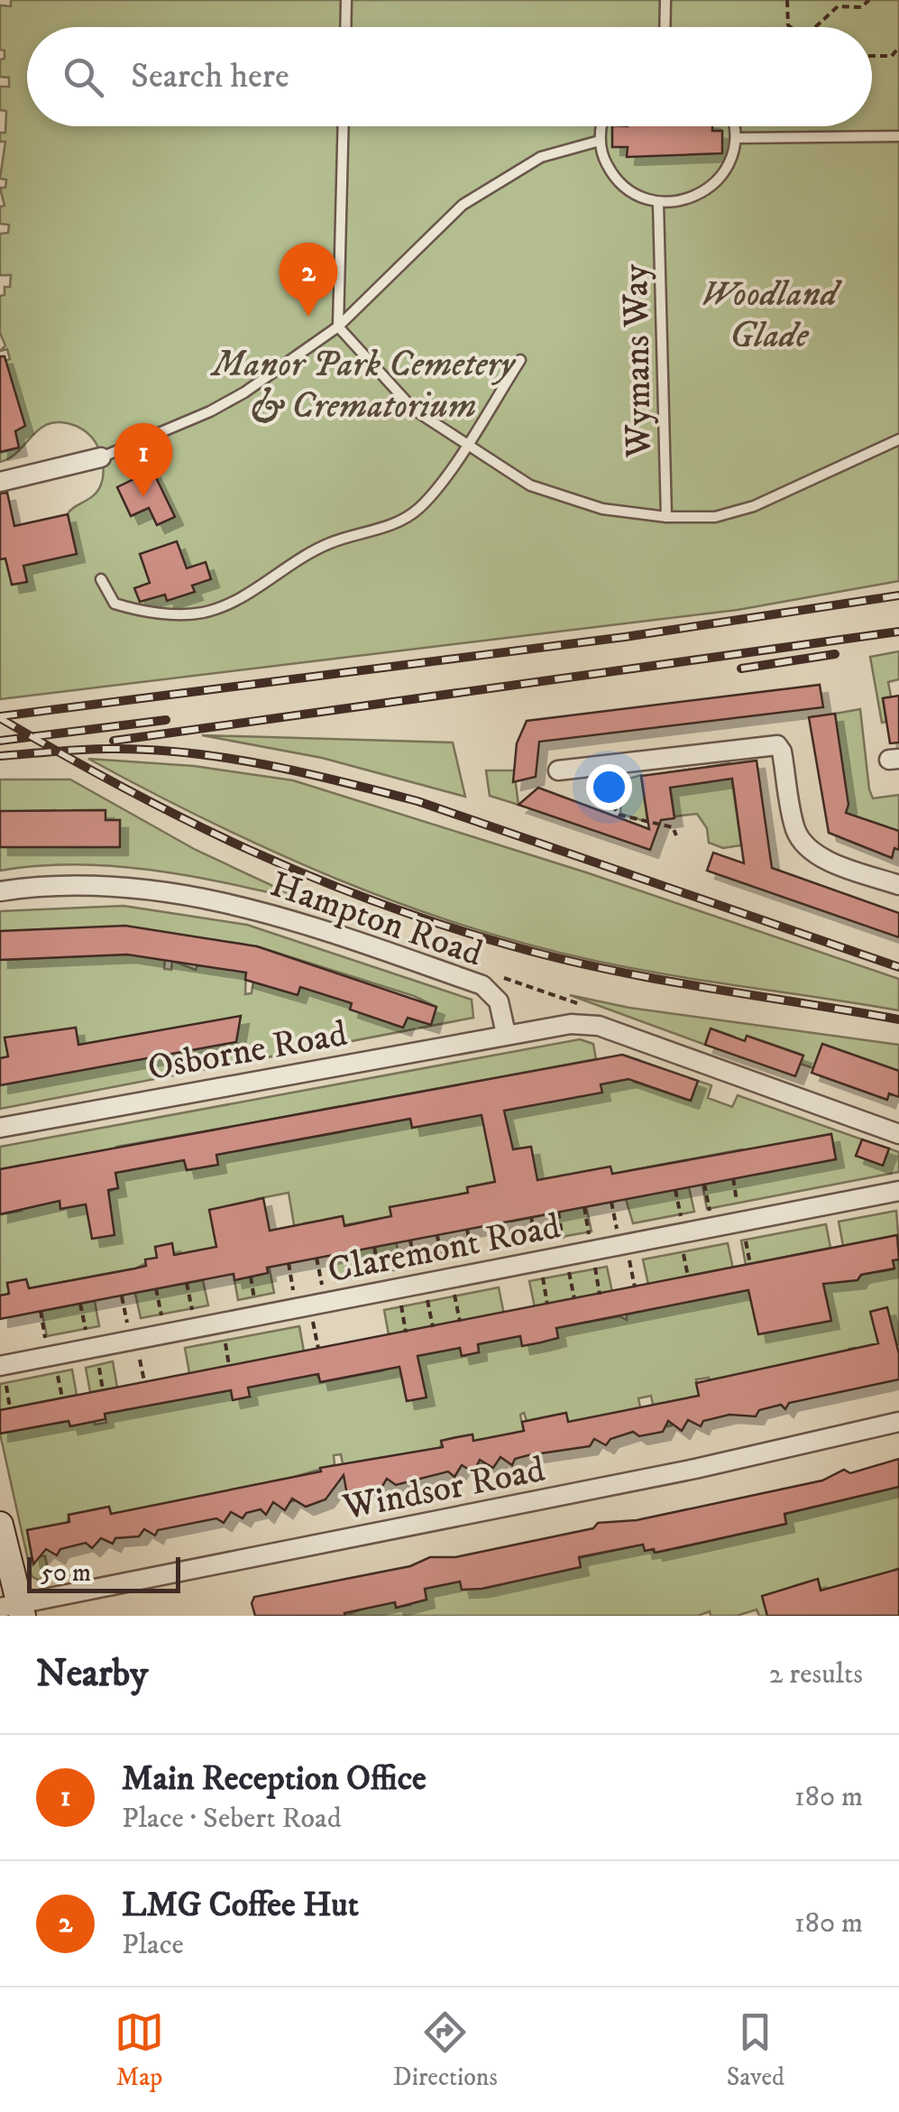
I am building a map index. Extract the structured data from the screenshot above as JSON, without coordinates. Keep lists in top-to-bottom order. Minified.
{"streets":{"street":["Hampton Road","Osborne Road","Claremont Road","Windsor Road"],"lane":["Wymans Way"]},"crossings":[["Hampton Road","Osborne Road"]],"parks":["Woodland Glade","Manor Park Cemetery & Crematorium"],"scale_bar":"50 m","page":{"search":"Search here","pins":["2","1"],"scale":"50 m","heading":["Nearby","2 results"],"list":[{"mark":"1","name":"Main Reception Office","note":"Place · Sebert Road","value":"180 m"},{"mark":"2","name":"LMG Coffee Hut","note":"Place","value":"180 m"}],"nav":["Map","Directions","Saved"]}}
